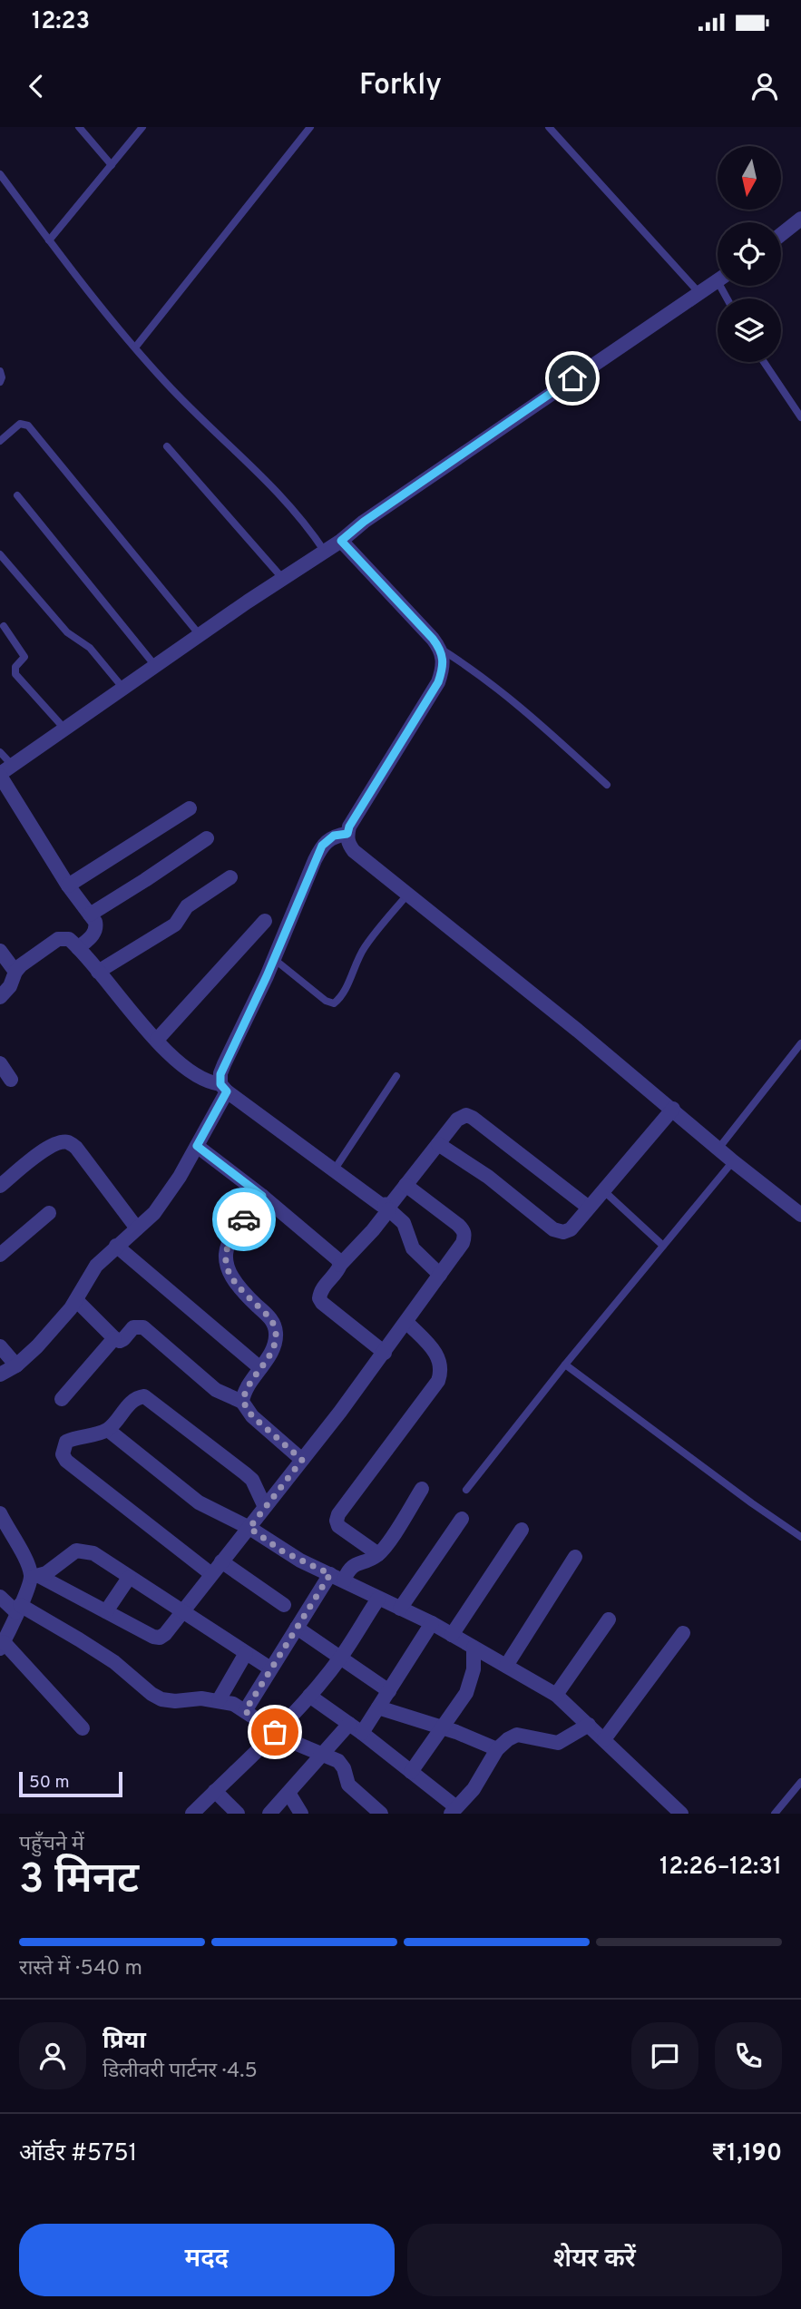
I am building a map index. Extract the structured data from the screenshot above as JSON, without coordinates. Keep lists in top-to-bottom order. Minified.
{"scale_bar":"50 m","north":"bottom","page":{"status":"12:23","header":"Forkly","scale":"50 m","heading":["3 मिनट","पहुँचने में","12:26–12:31"],"panel":["प्रिया","डिलीवरी पार्टनर · 4.5","ऑर्डर #5751","₹1,190"],"bar":"रास्ते में · 540 m","buttons":["मदद","शेयर करें"]}}
